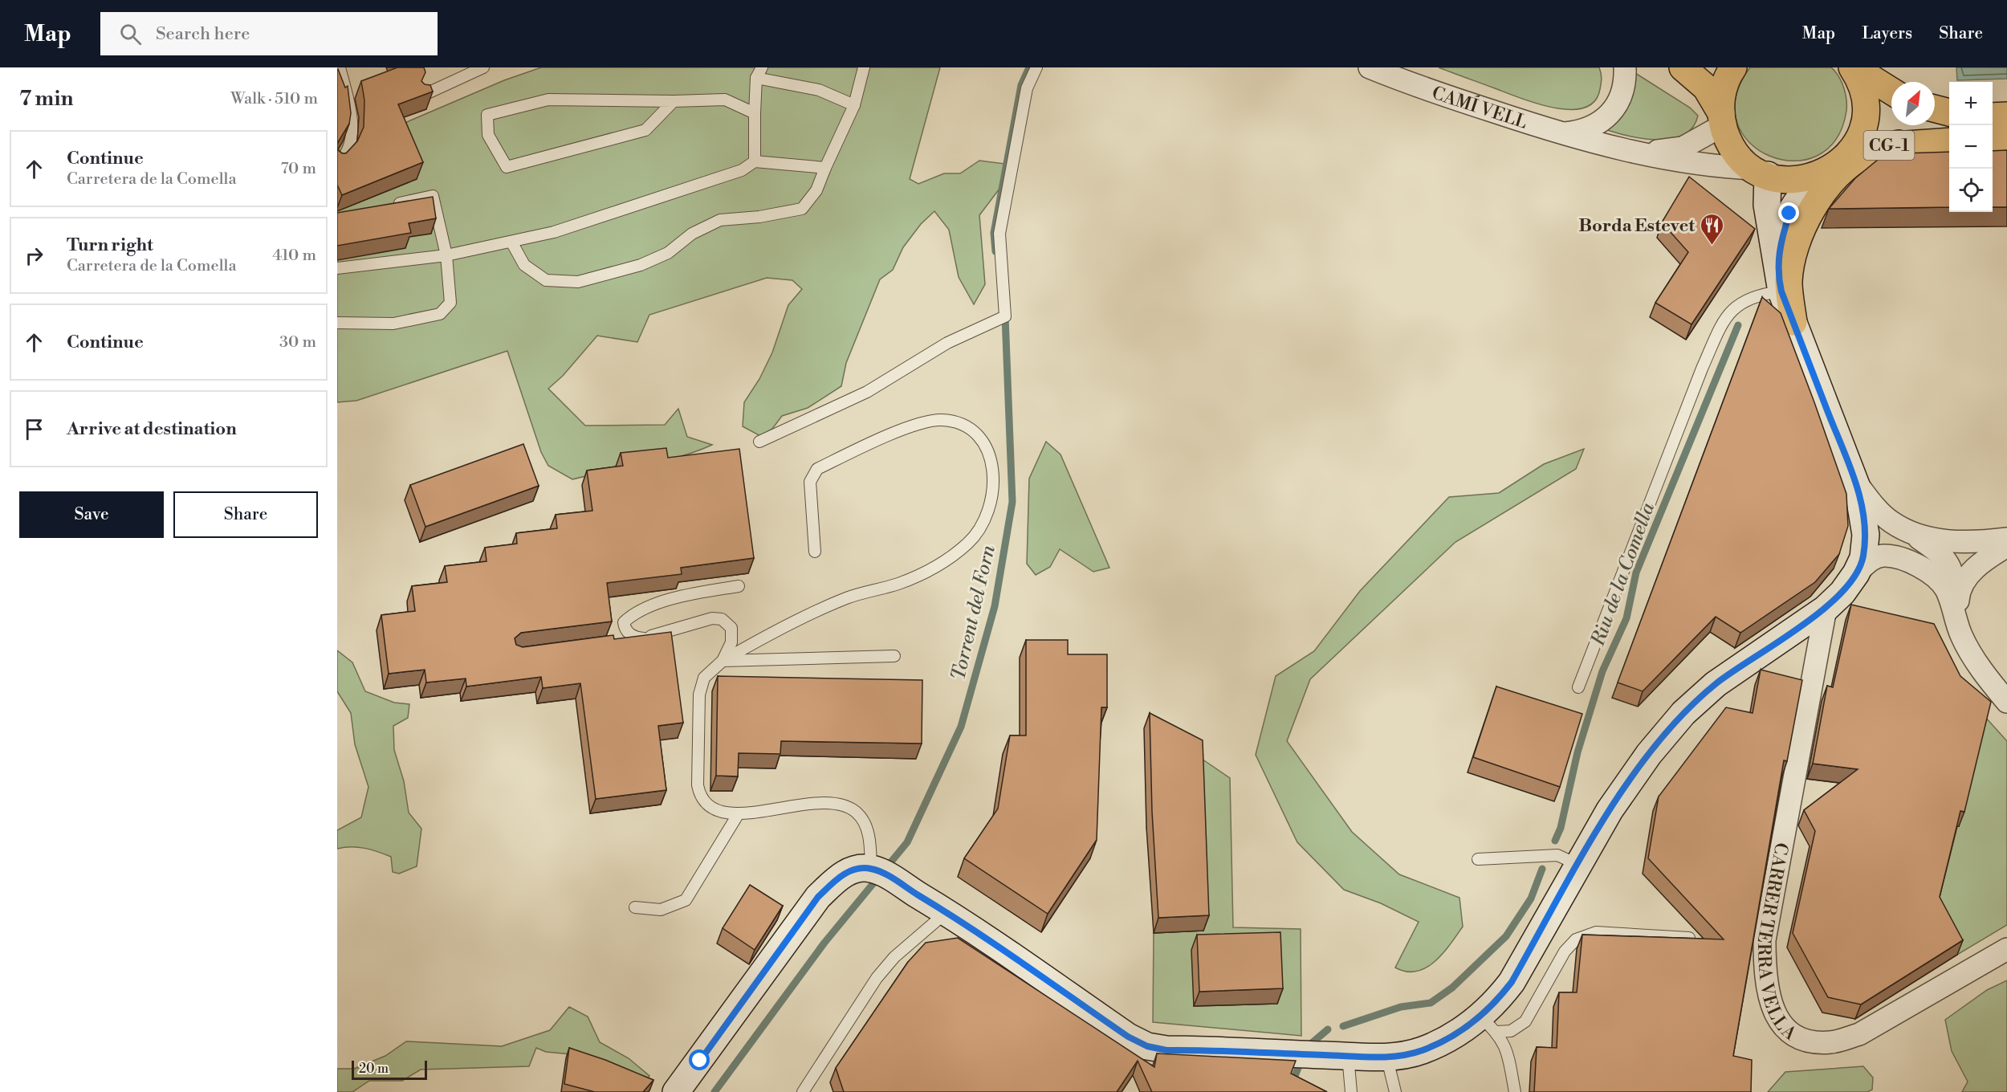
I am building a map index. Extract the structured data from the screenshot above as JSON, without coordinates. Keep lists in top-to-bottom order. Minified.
{"streets":{"highway":["CG-1"],"street":["CAMÍ VELL","CARRER TERRA VELLA"]},"crossings":[["CAMÍ VELL","CG-1"]],"water":["Riu de la Comella","Torrent del Forn"],"places":{"restaurant":["Borda Estevet"]},"scale_bar":"20 m","north":"top right","page":{"header":"Map","search":"Search here","nav":["Map","Layers","Share"],"heading":["7 min","Walk · 510 m"],"map_buttons":["+","−"],"list":[["Continue","Carretera de la Comella","70 m"],["Turn right","Carretera de la Comella","410 m"],["Continue","30 m"],"Arrive at destination"],"buttons":["Save","Share"],"scale":"20 m"}}
